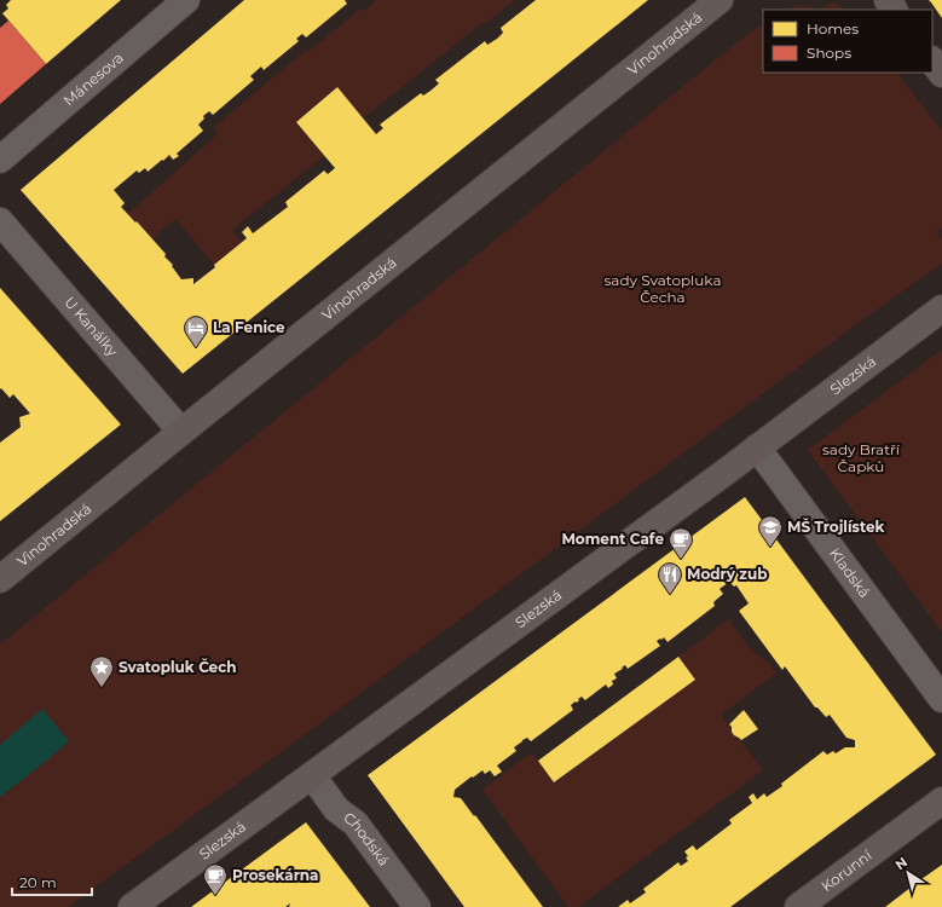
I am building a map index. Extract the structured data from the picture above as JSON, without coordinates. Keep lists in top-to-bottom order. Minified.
{"streets":{"street":["Vinohradská","Mánesova","U Kanálky","Slezská","Kladská","Chodská","Korunní"]},"crossings":[["Vinohradská","U Kanálky"],["Slezská","Kladská"],["Slezská","Chodská"]],"parks":["sady Svatopluka Čecha","sady Bratří Čapků"],"places":{"hotel":["La Fenice"],"school or university":["MŠ Trojlístek"],"cafe":["Moment Cafe","Prosekárna"],"restaurant":["Modrý zub"],"place":["Svatopluk Čech"]},"legend":["Homes","Shops"],"scale_bar":"20 m","north":"top left"}
